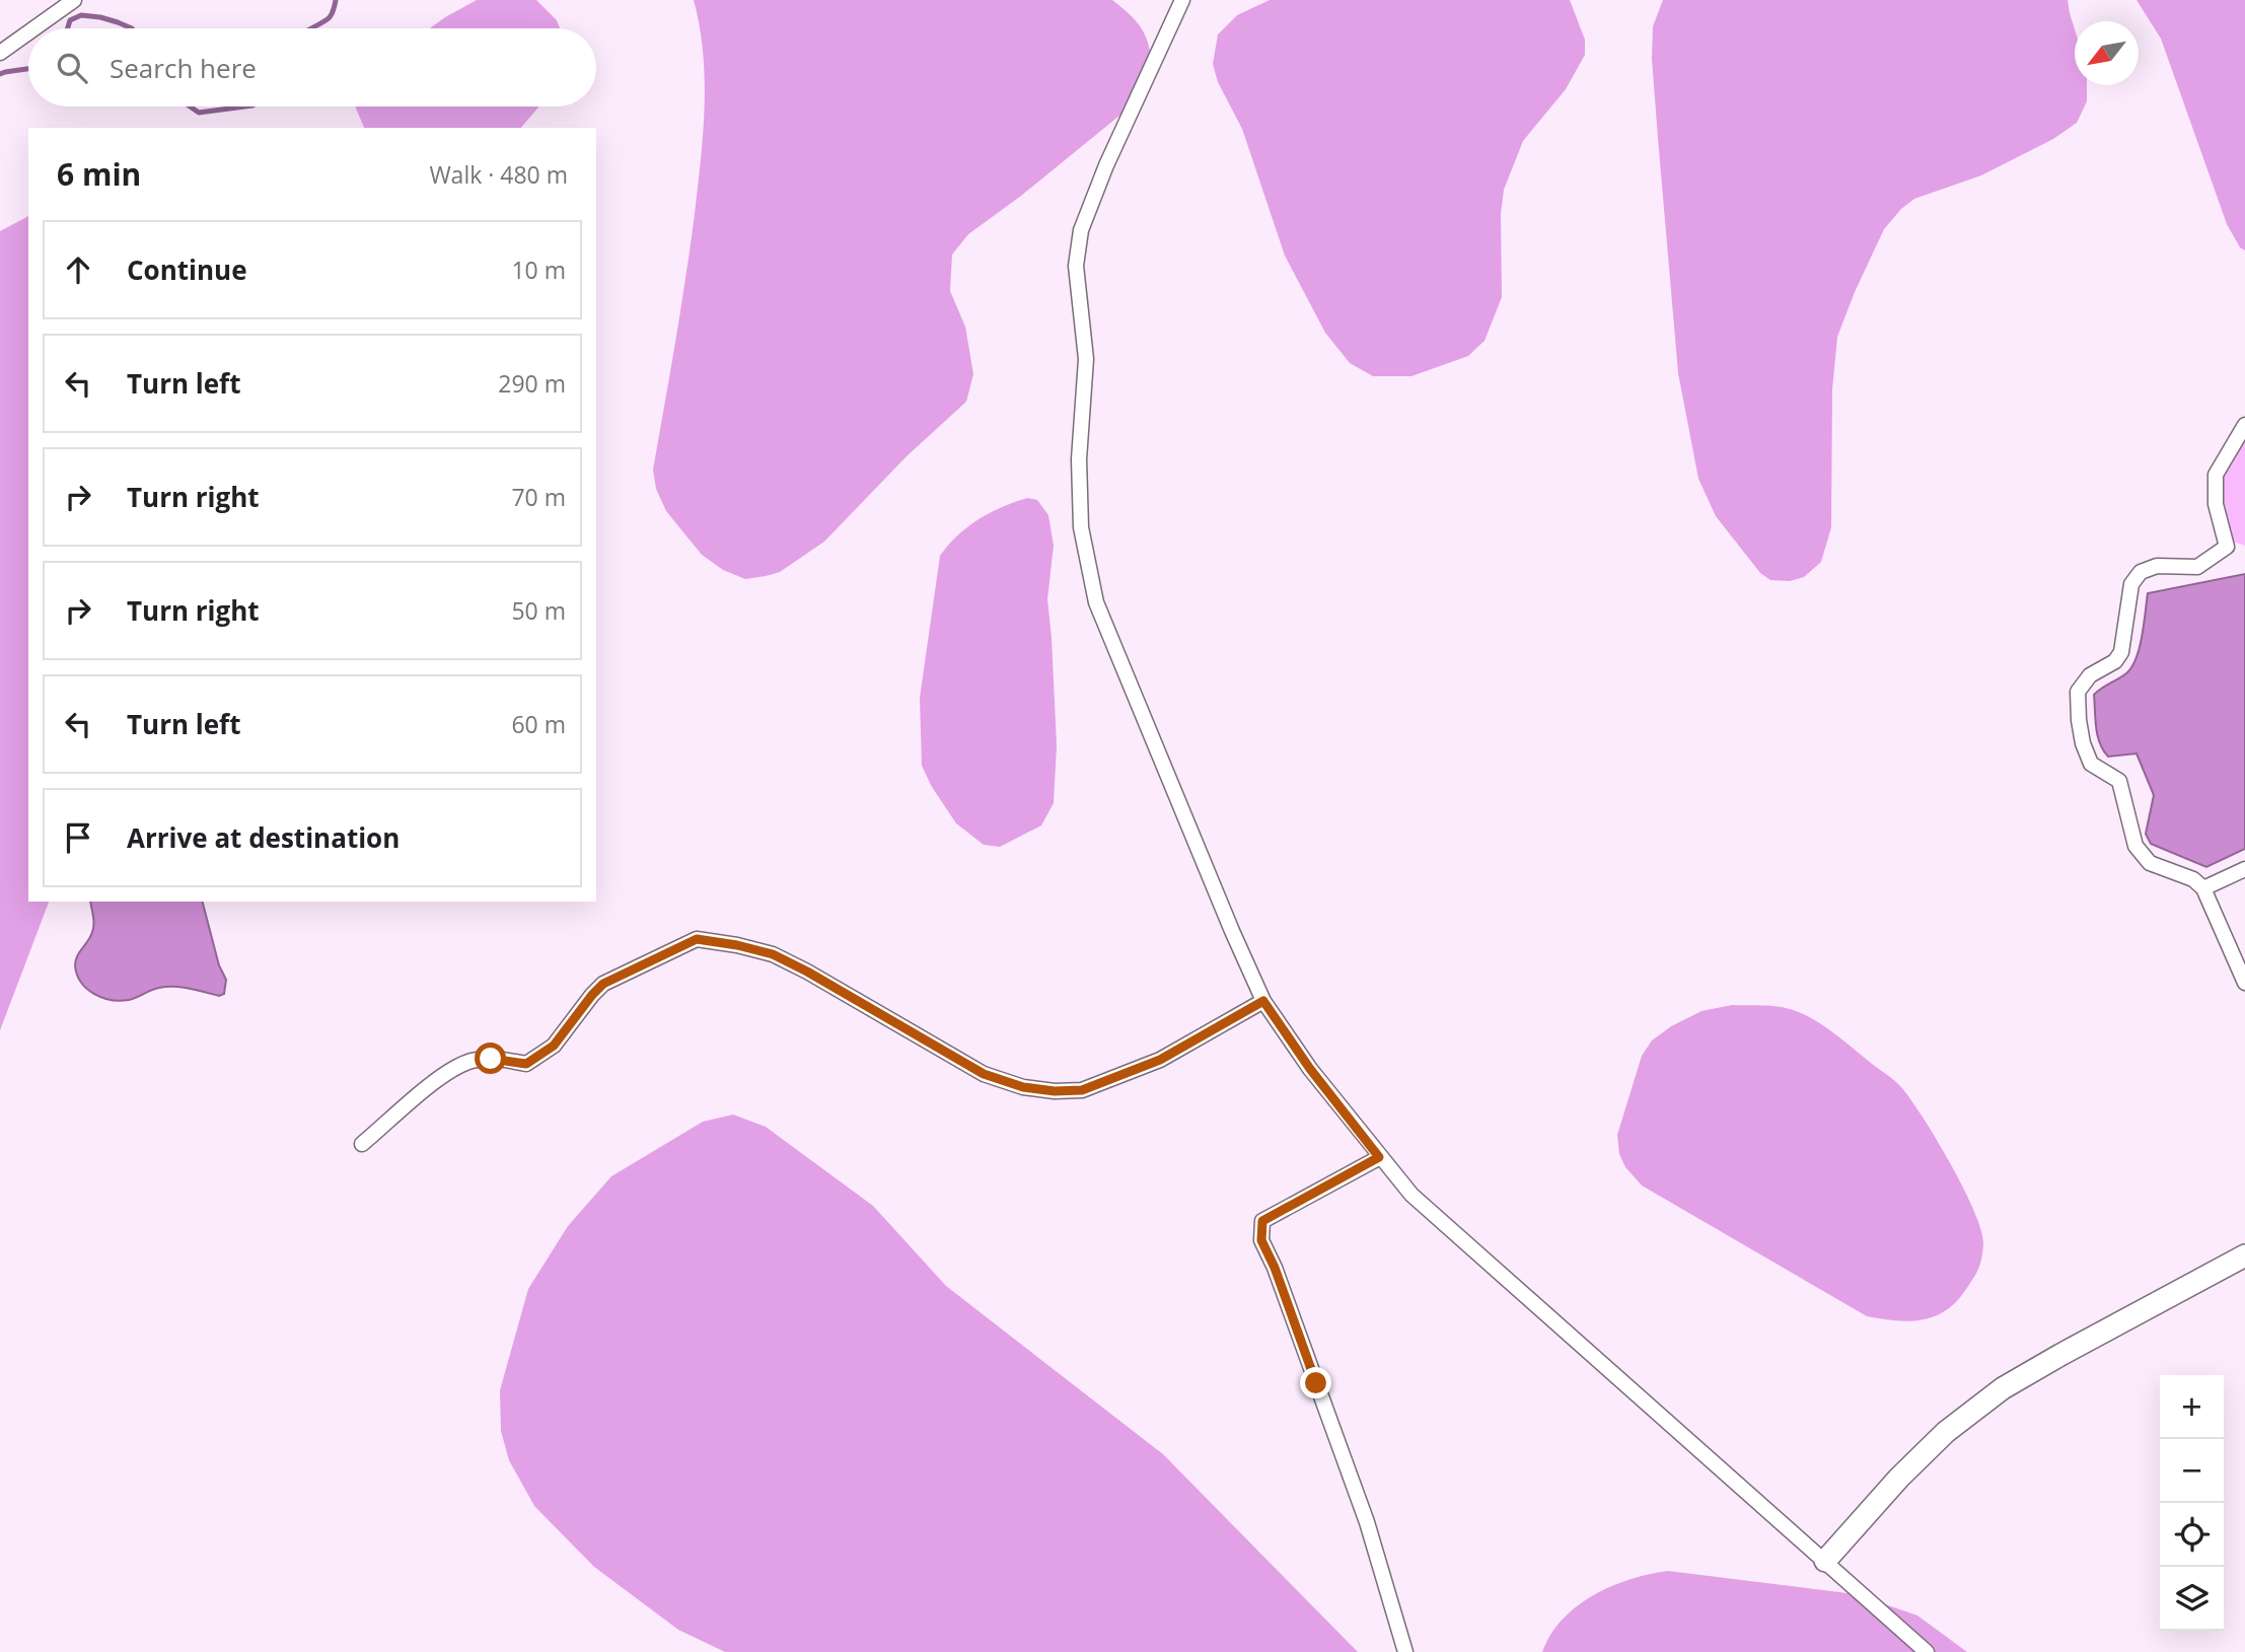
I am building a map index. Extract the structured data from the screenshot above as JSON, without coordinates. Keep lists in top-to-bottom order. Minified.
{"north":"bottom left","page":{"search":"Search here","heading":["6 min","Walk · 480 m"],"list":[["Continue","10 m"],["Turn left","290 m"],["Turn right","70 m"],["Turn right","50 m"],["Turn left","60 m"],"Arrive at destination"],"map_buttons":["+","−"]}}
